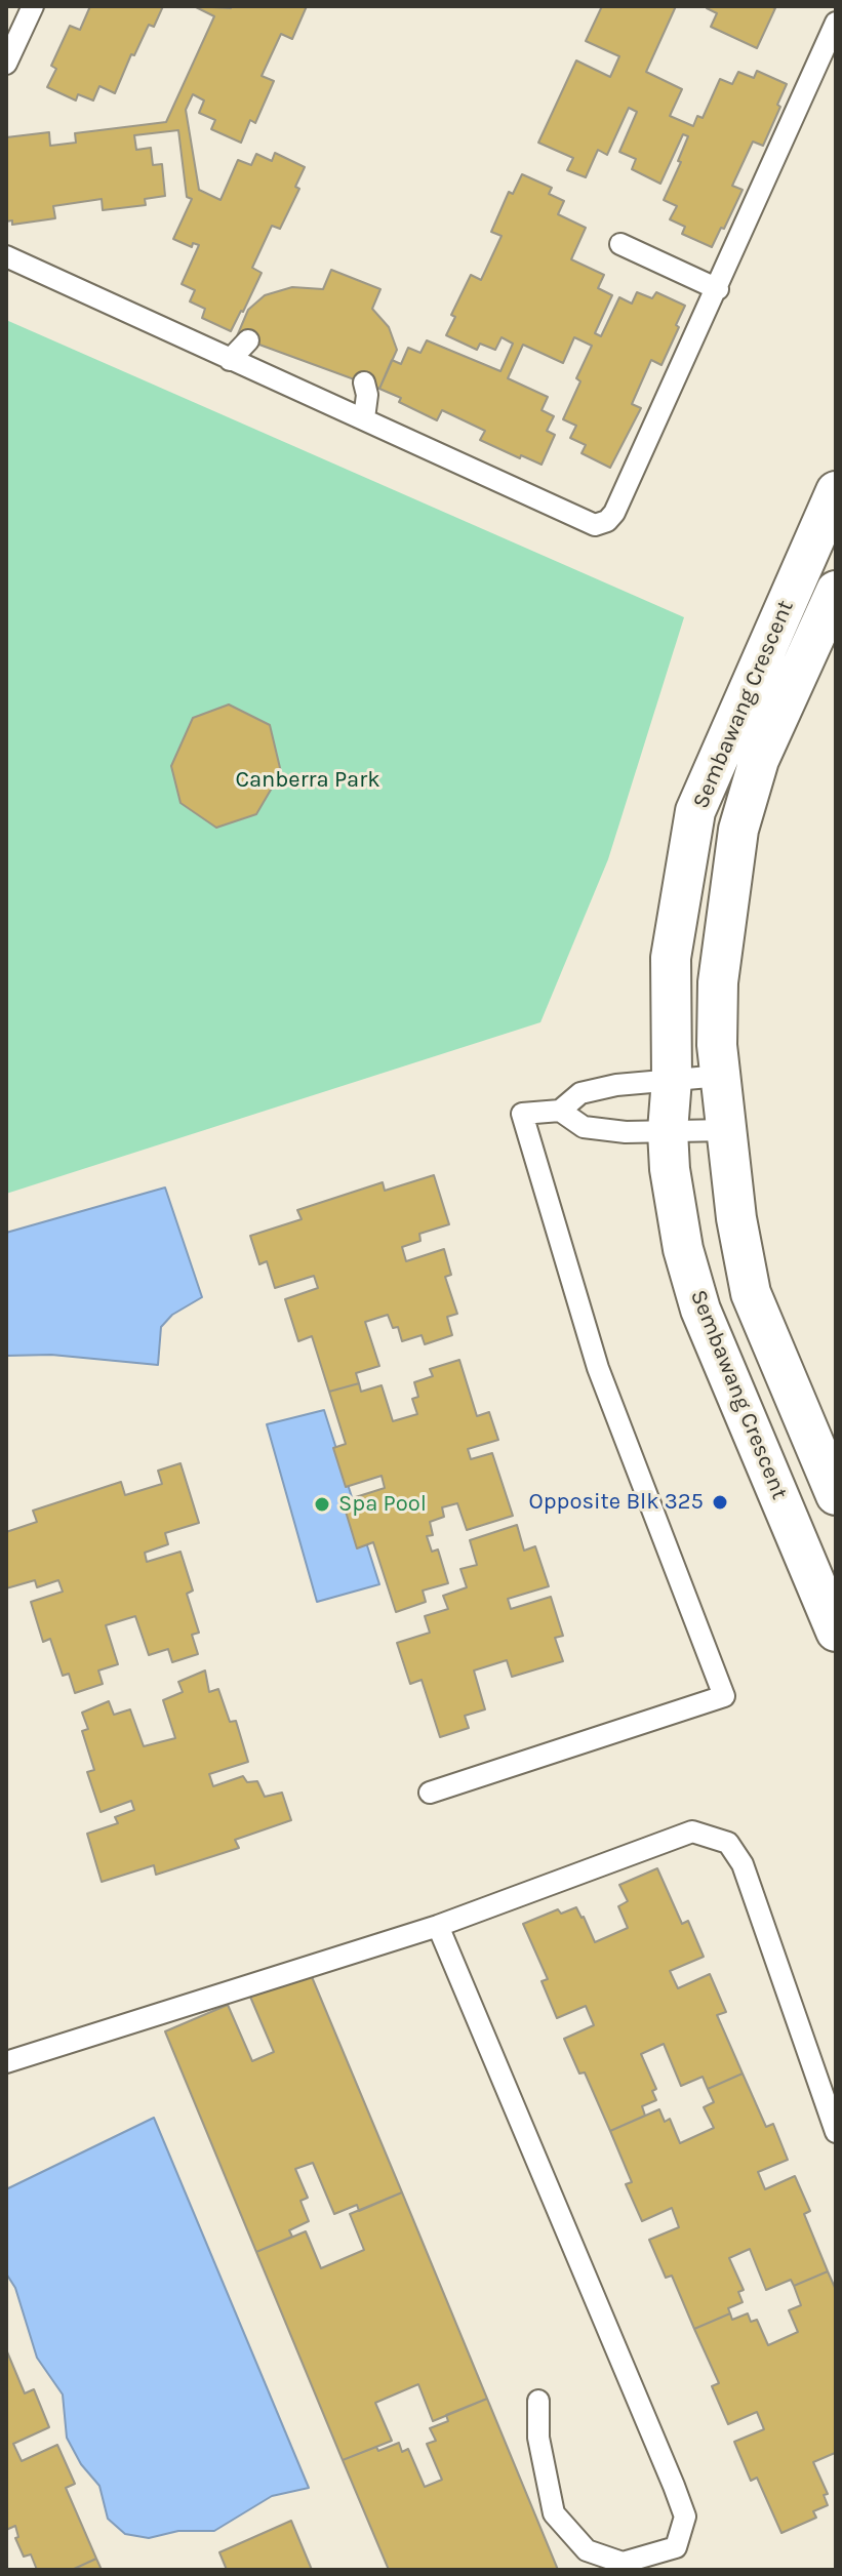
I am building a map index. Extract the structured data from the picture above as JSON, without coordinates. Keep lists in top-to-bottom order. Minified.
{"streets":{"street":["Sembawang Crescent"]},"parks":["Canberra Park"],"places":["Opposite Blk 325","Spa Pool"]}
